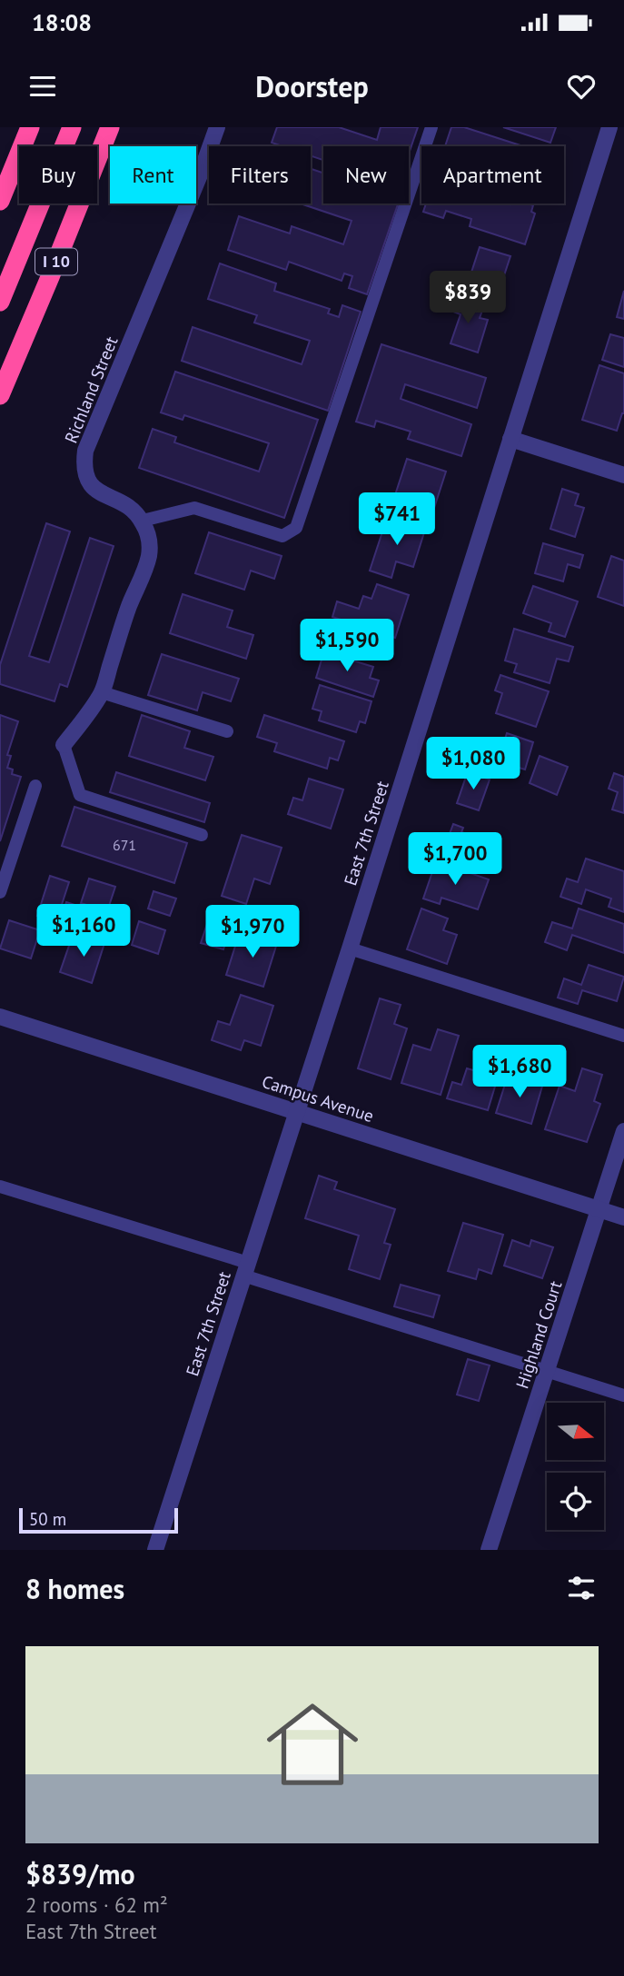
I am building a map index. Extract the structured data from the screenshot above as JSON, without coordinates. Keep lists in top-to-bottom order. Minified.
{"streets":{"highway":["I 10"],"street":["Richland Street","East 7th Street","Campus Avenue","Highland Court"]},"crossings":[["East 7th Street","Campus Avenue"],["Campus Avenue","Highland Court"]],"house_numbers":["671"],"scale_bar":"50 m","north":"right","page":{"status":"18:08","header":"Doorstep","chip":["Buy","Rent","Filters","New","Apartment"],"price":["$839","$741","$1,590","$1,080","$1,700","$1,160","$1,970","$1,680"],"scale":"50 m","heading":"8 homes","list":[{"name":"$839/mo","note":"2 rooms · 62 m² · East 7th Street"}]}}
